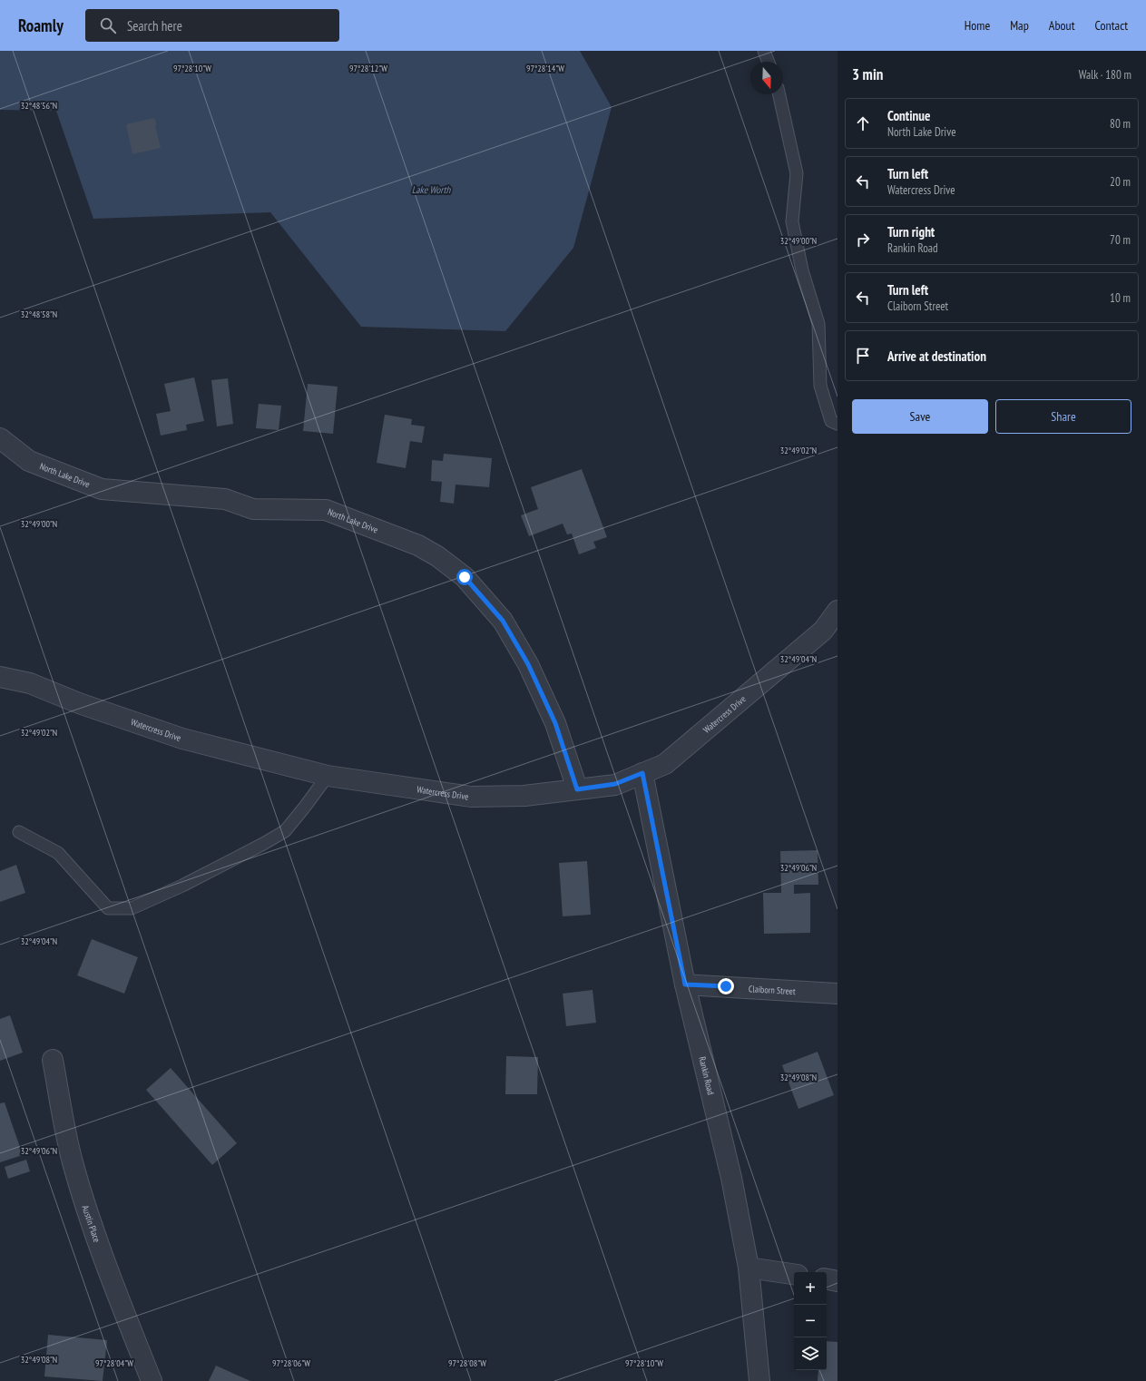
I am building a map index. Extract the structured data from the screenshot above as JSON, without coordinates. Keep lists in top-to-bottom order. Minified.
{"streets":{"street":["North Lake Drive","Watercress Drive","Claiborn Street","Rankin Road","Austin Place"]},"crossings":[["North Lake Drive","Watercress Drive"],["Watercress Drive","Rankin Road"],["Claiborn Street","Rankin Road"]],"water":["Lake Worth"],"north":"bottom","page":{"header":"Roamly","search":"Search here","nav":["Home","Map","About","Contact"],"heading":["3 min","Walk · 180 m"],"list":[["Continue","North Lake Drive","80 m"],["Turn left","Watercress Drive","20 m"],["Turn right","Rankin Road","70 m"],["Turn left","Claiborn Street","10 m"],"Arrive at destination"],"buttons":["Save","Share"],"map_buttons":["+","−"]},"coordinates":["97°28'10\"W","97°28'12\"W","97°28'14\"W","32°48'56\"N","32°49'00\"N","32°48'58\"N","32°49'02\"N","32°49'04\"N","32°49'06\"N","32°49'08\"N","97°28'04\"W","97°28'06\"W","97°28'08\"W"]}
